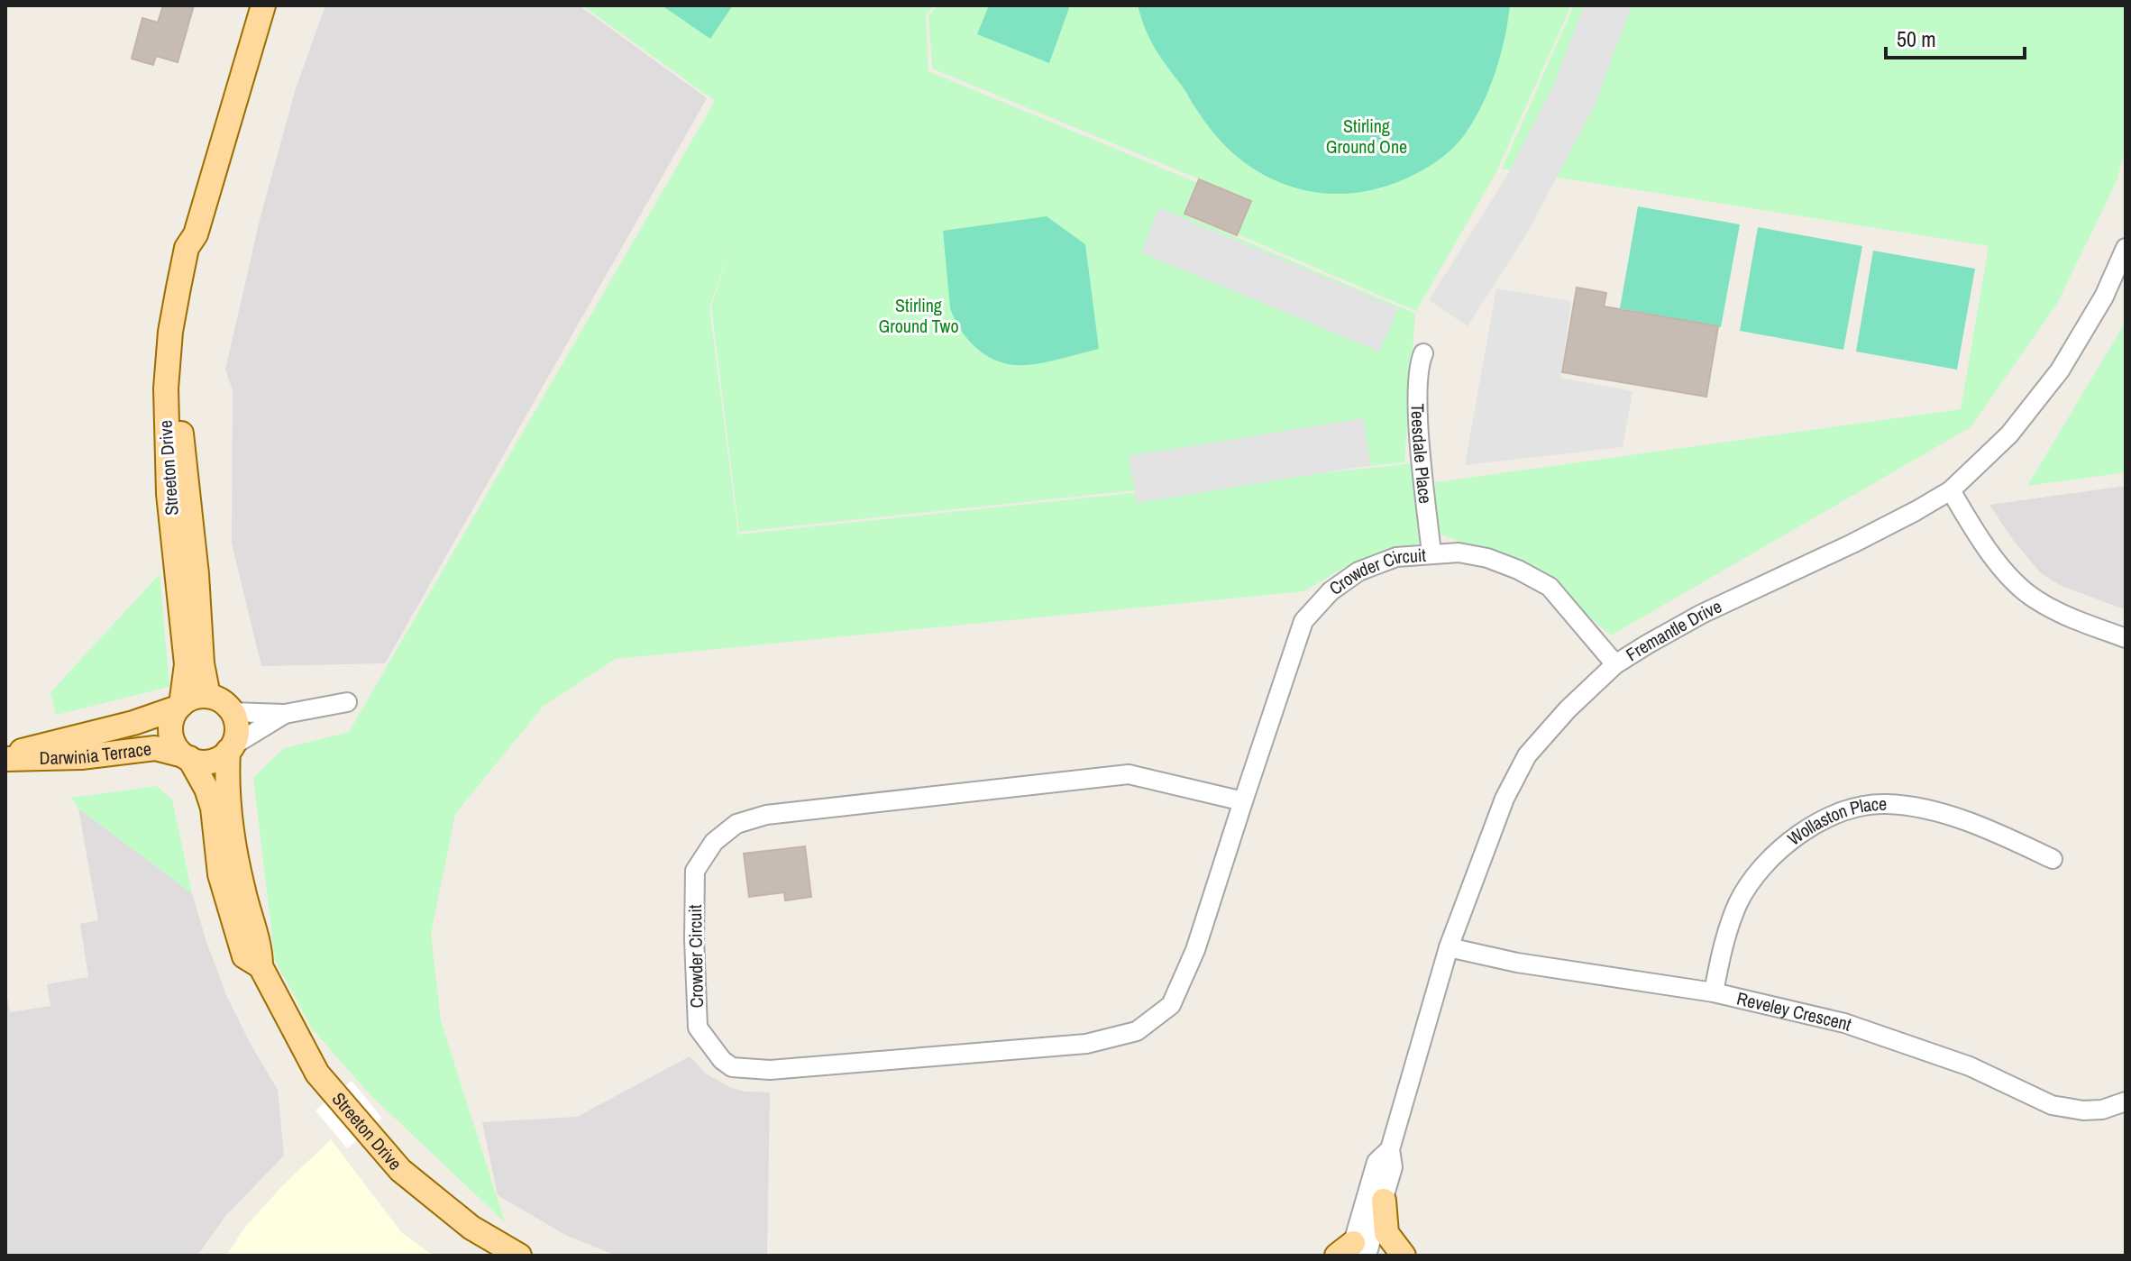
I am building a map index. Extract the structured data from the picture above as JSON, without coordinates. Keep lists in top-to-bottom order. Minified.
{"streets":{"main road":["Streeton Drive","Darwinia Terrace"],"street":["Teesdale Place","Crowder Circuit","Fremantle Drive","Wollaston Place","Reveley Crescent"]},"crossings":[["Teesdale Place","Crowder Circuit"],["Streeton Drive","Darwinia Terrace"],["Crowder Circuit","Fremantle Drive"],["Fremantle Drive","Reveley Crescent"],["Wollaston Place","Reveley Crescent"]],"parks":["Stirling Ground One","Stirling Ground Two"],"scale_bar":"50 m"}
